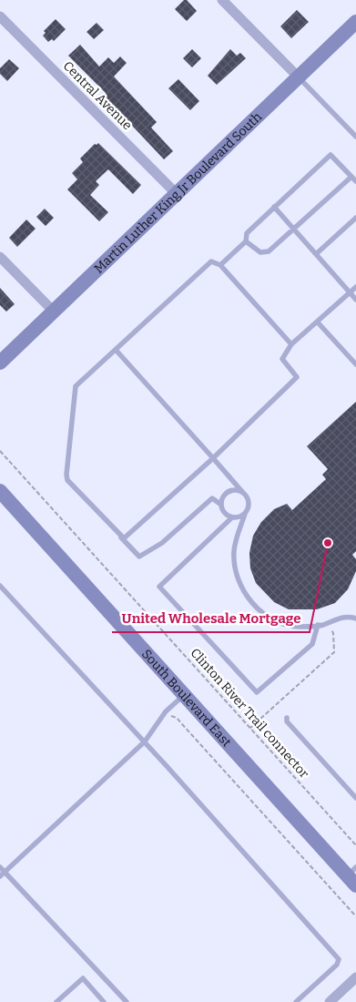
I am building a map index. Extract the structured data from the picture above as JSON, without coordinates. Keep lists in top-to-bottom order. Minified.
{"streets":{"street":["Central Avenue","Martin Luther King Jr Boulevard South","South Boulevard East"],"path":["Clinton River Trail connector"]},"crossings":[["Central Avenue","Martin Luther King Jr Boulevard South"]],"places":["United Wholesale Mortgage"]}
